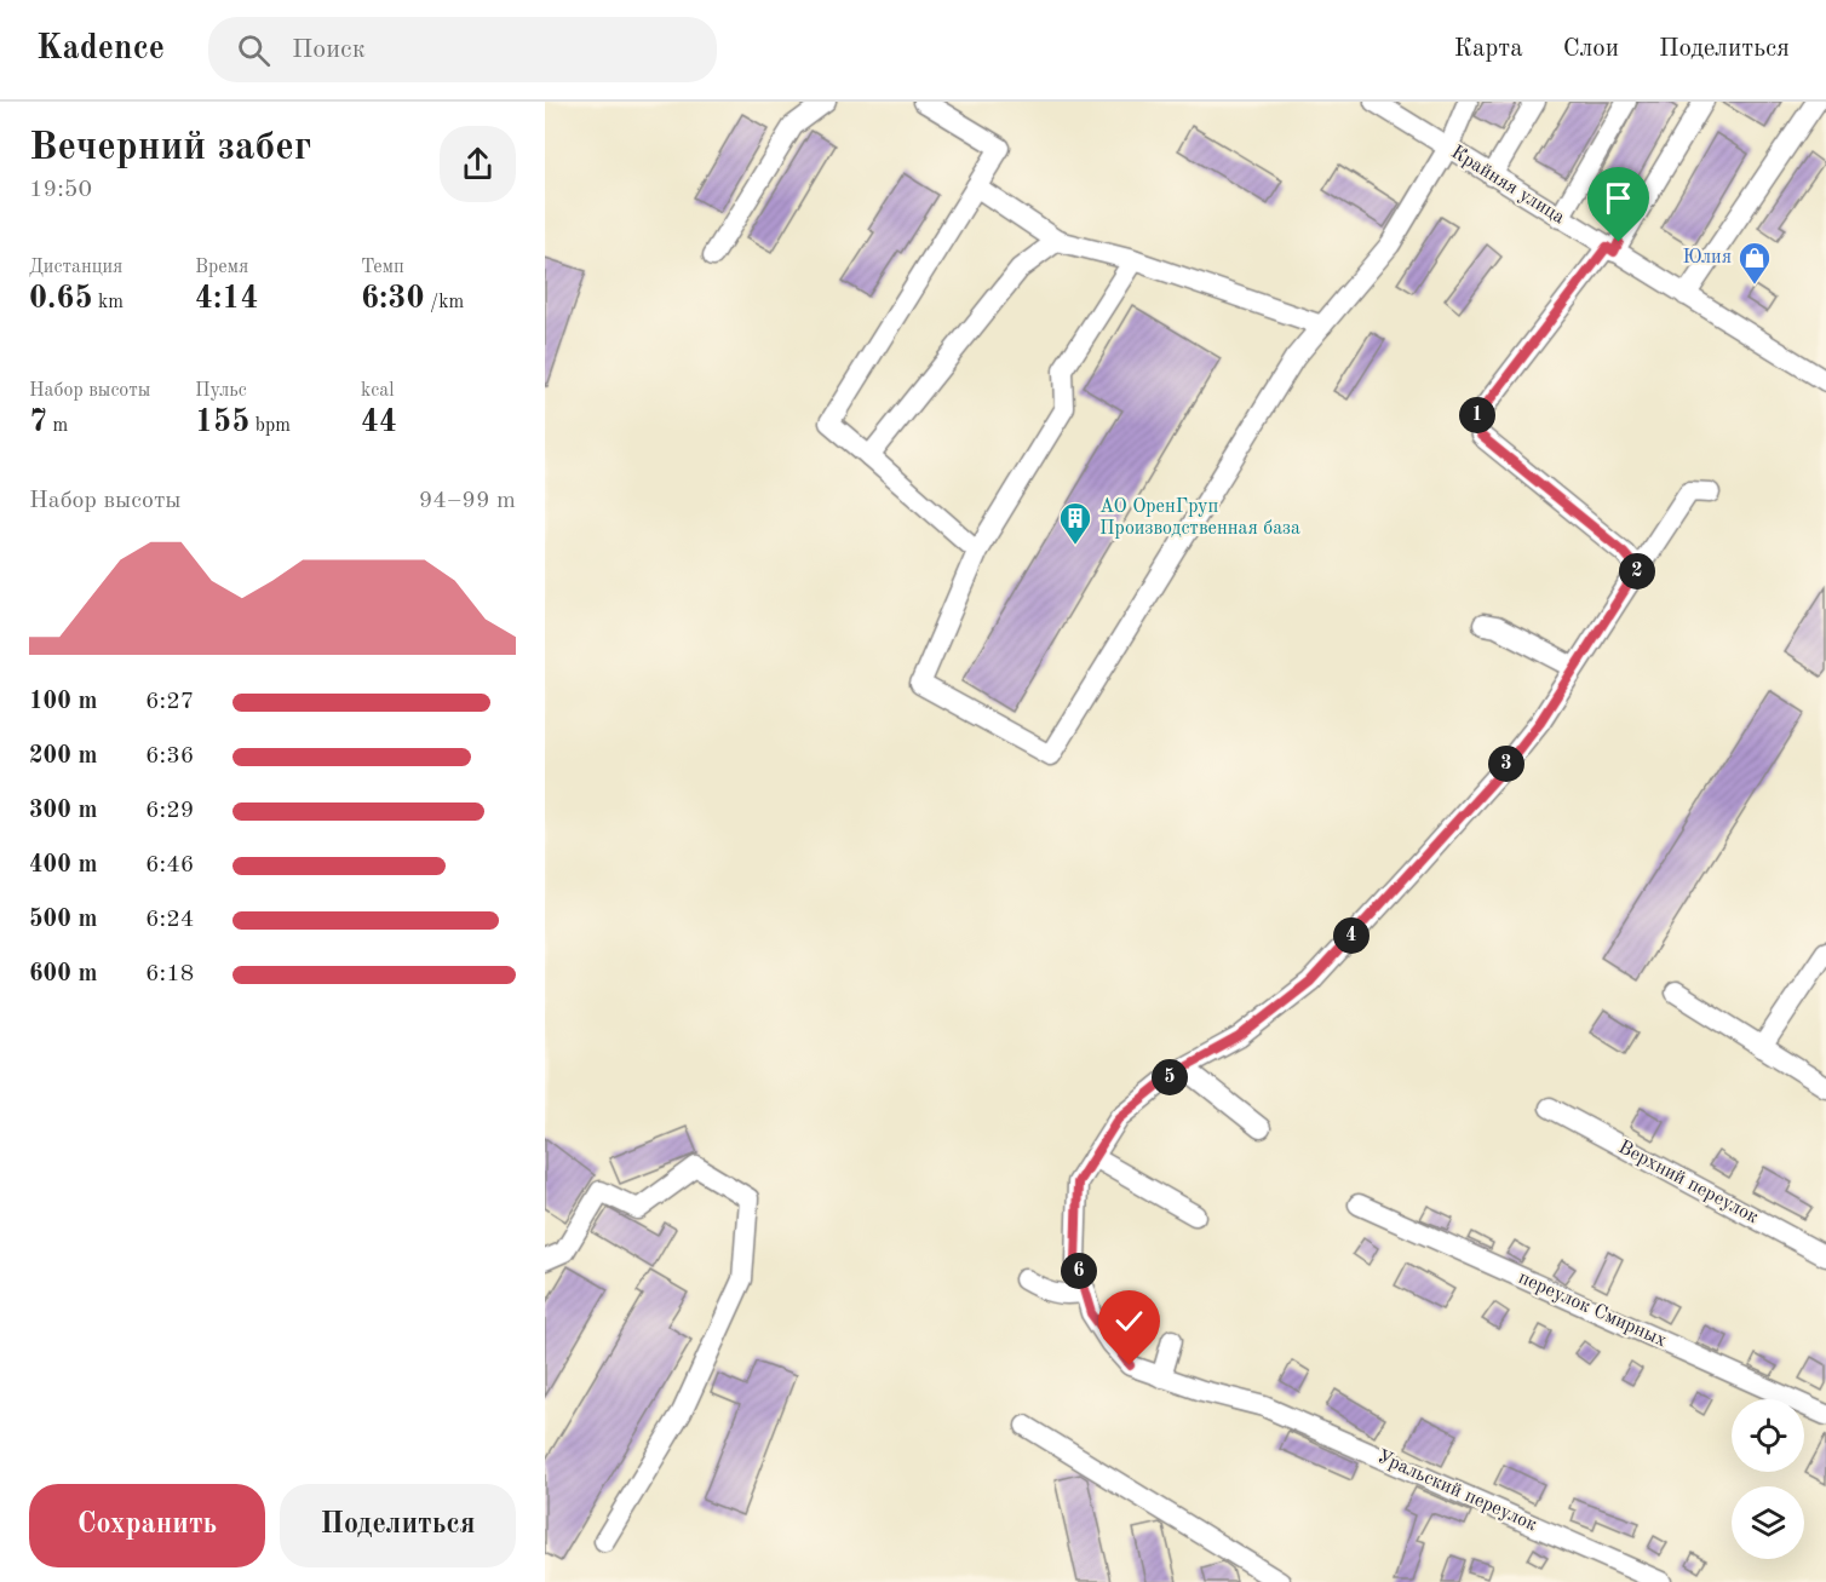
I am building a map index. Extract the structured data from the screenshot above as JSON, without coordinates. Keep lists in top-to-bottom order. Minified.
{"streets":{"street":["Крайняя улица","Верхний переулок","переулок Смирных","Уральский переулок"]},"places":{"shop":["Юлия"],"building":["АО ОренГруп Производственная база"]},"page":{"header":"Kadence","search":"Поиск","nav":["Карта","Слои","Поделиться"],"heading":["Вечерний забег","19:50"],"stats":[["Дистанция","0.65 km"],["Время","4:14"],["Темп","6:30 /km"],["Набор высоты","7 m"],["Пульс","155 bpm"],["kcal","44"]],"pins":["1","2","3","4","5","6"],"chart":["Набор высоты","94–99 m"],"list":[{"name":"100 m","note":"6:27"},{"name":"200 m","note":"6:36"},{"name":"300 m","note":"6:29"},{"name":"400 m","note":"6:46"},{"name":"500 m","note":"6:24"},{"name":"600 m","note":"6:18"}],"buttons":["Сохранить","Поделиться"]}}
